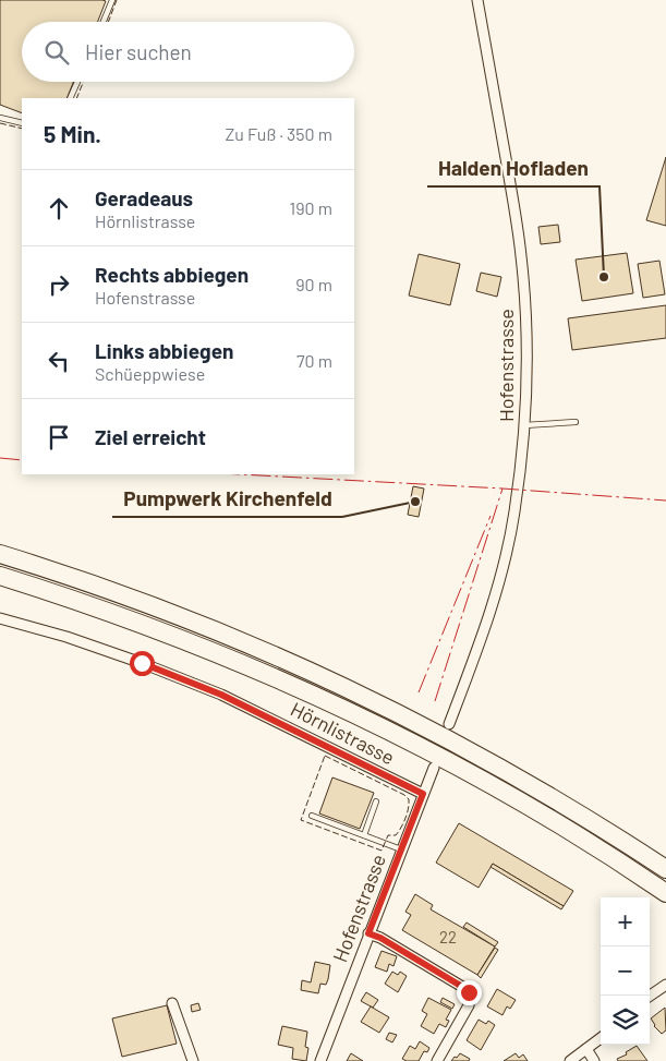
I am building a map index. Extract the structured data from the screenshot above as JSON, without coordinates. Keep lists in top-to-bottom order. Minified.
{"streets":{"street":["Hofenstrasse","Hörnlistrasse"]},"crossings":[["Hofenstrasse","Hörnlistrasse"]],"places":["Halden Hofladen","Pumpwerk Kirchenfeld"],"house_numbers":["22"],"page":{"search":"Hier suchen","heading":["5 Min.","Zu Fuß · 350 m"],"list":[["Geradeaus","Hörnlistrasse","190 m"],["Rechts abbiegen","Hofenstrasse","90 m"],["Links abbiegen","Schüeppwiese","70 m"],"Ziel erreicht"],"map_buttons":["+","−"]}}
